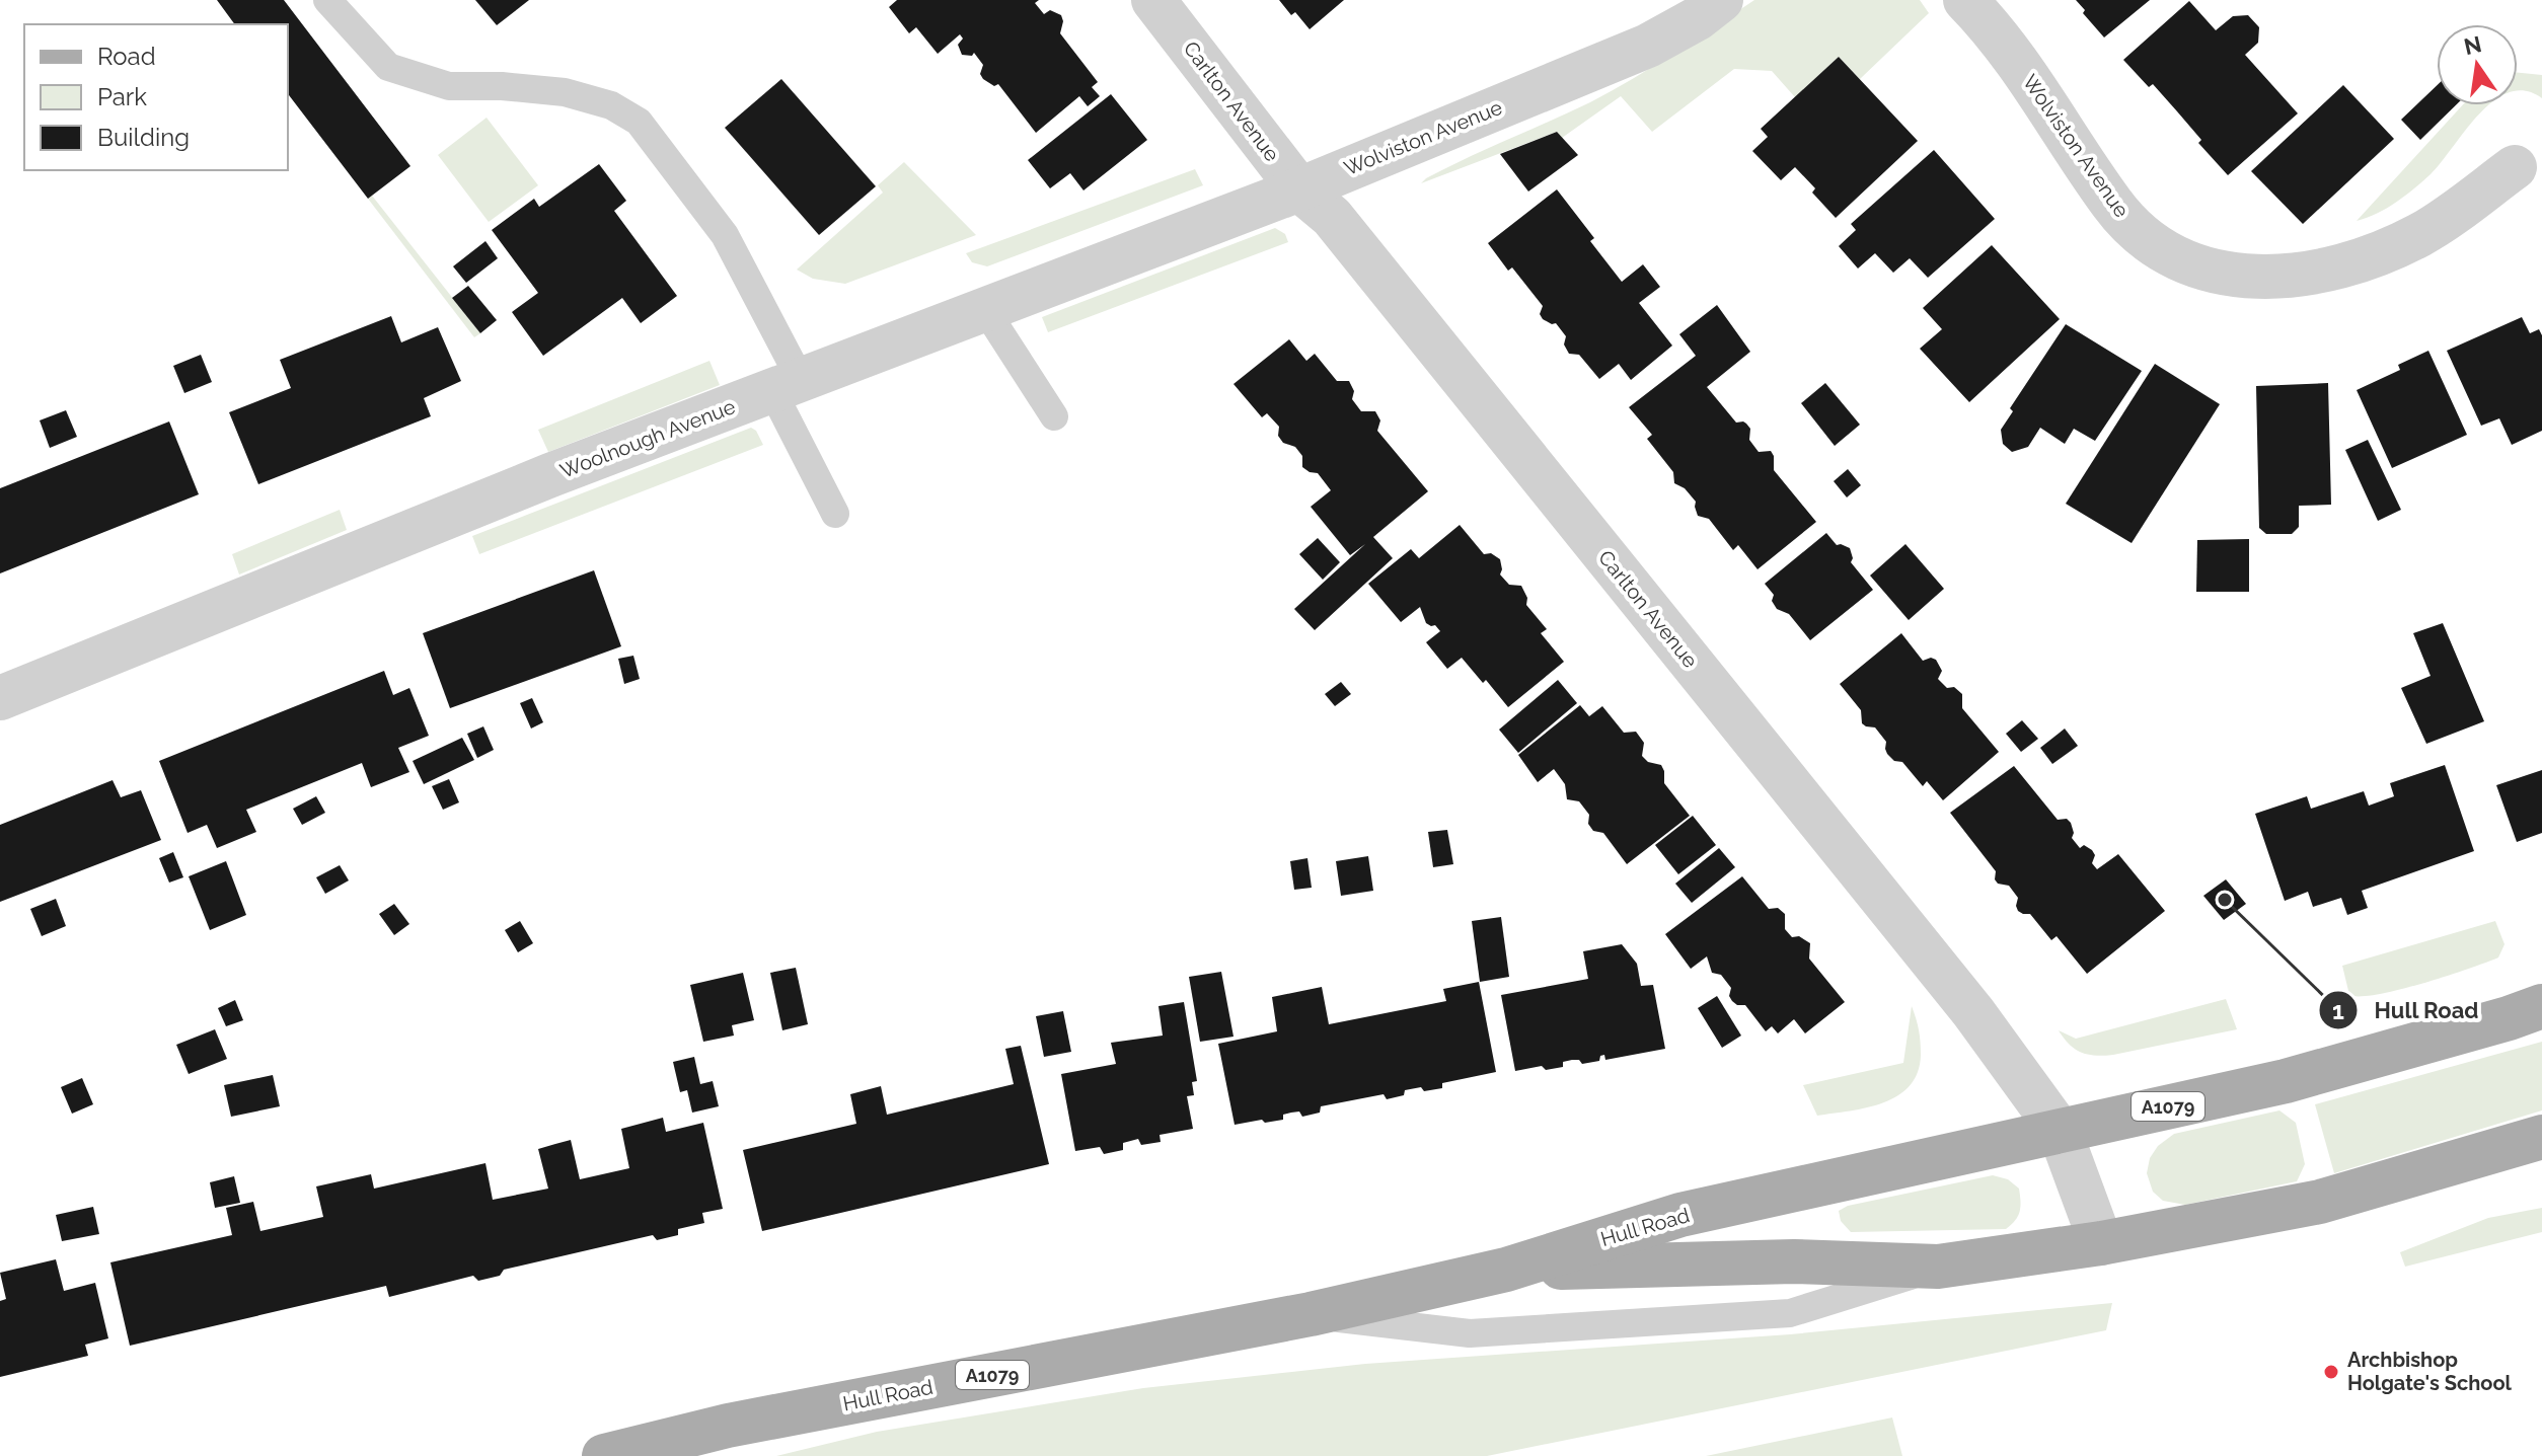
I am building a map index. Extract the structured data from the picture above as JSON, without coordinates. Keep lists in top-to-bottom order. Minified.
{"streets":{"main road":["A1079","Hull Road"],"street":["Carlton Avenue","Wolviston Avenue","Woolnough Avenue"]},"crossings":[["Carlton Avenue","Wolviston Avenue"],["Carlton Avenue","Woolnough Avenue"],["Carlton Avenue","Hull Road"],["Wolviston Avenue","Woolnough Avenue"]],"places":["Hull Road","Archbishop Holgate's School"],"legend":["Road","Park","Building"],"north":"top"}
